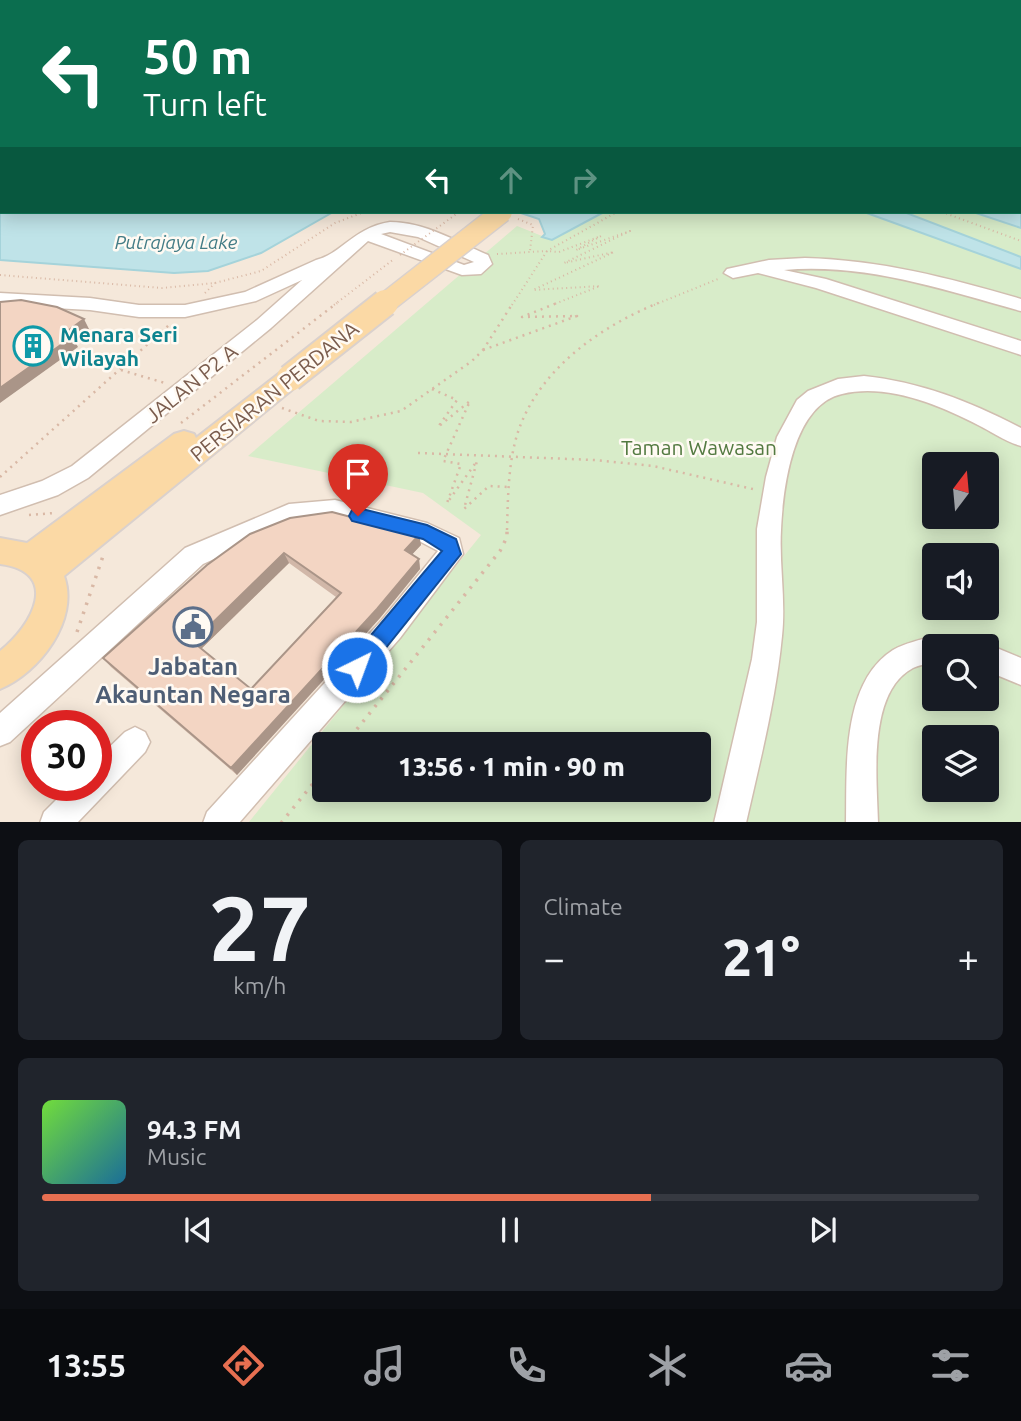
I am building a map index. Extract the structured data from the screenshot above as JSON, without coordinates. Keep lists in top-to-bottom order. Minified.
{"streets":{"main road":["PERSIARAN PERDANA"],"street":["JALAN P2 A"]},"water":["Putrajaya Lake"],"parks":["Taman Wawasan"],"places":{"building":["Menara Seri Wilayah"],"public building":["Jabatan Akauntan Negara"]},"north":"top","page":{"turn":["50 m","Turn left"],"limit":"30","trip":"13:56 · 1 min · 90 m","tile":[["27","km/h"],"Climate"],"heat":["−","21°","+"],"song":["94.3 FM","Music"],"tabs":"13:55"}}
